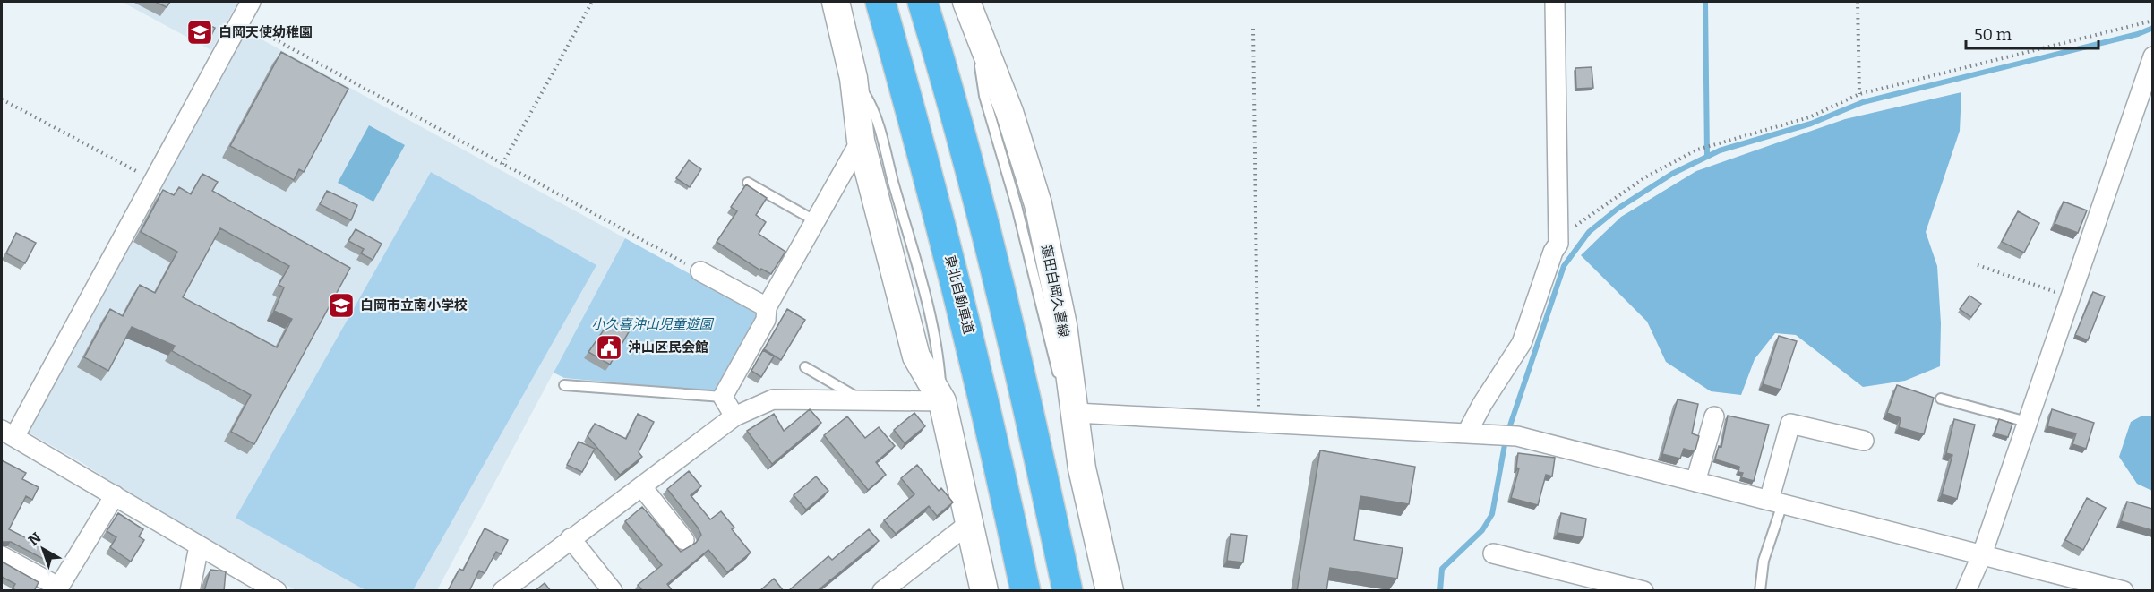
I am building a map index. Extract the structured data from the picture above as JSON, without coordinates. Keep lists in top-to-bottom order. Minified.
{"streets":{"highway":["東北自動車道"],"street":["蓮田白岡久喜線"]},"parks":["小久喜沖山児童遊園"],"places":{"school or university":["白岡天使幼稚園","白岡市立南小学校"],"public building":["沖山区民会館"]},"scale_bar":"50 m","north":"top left"}
